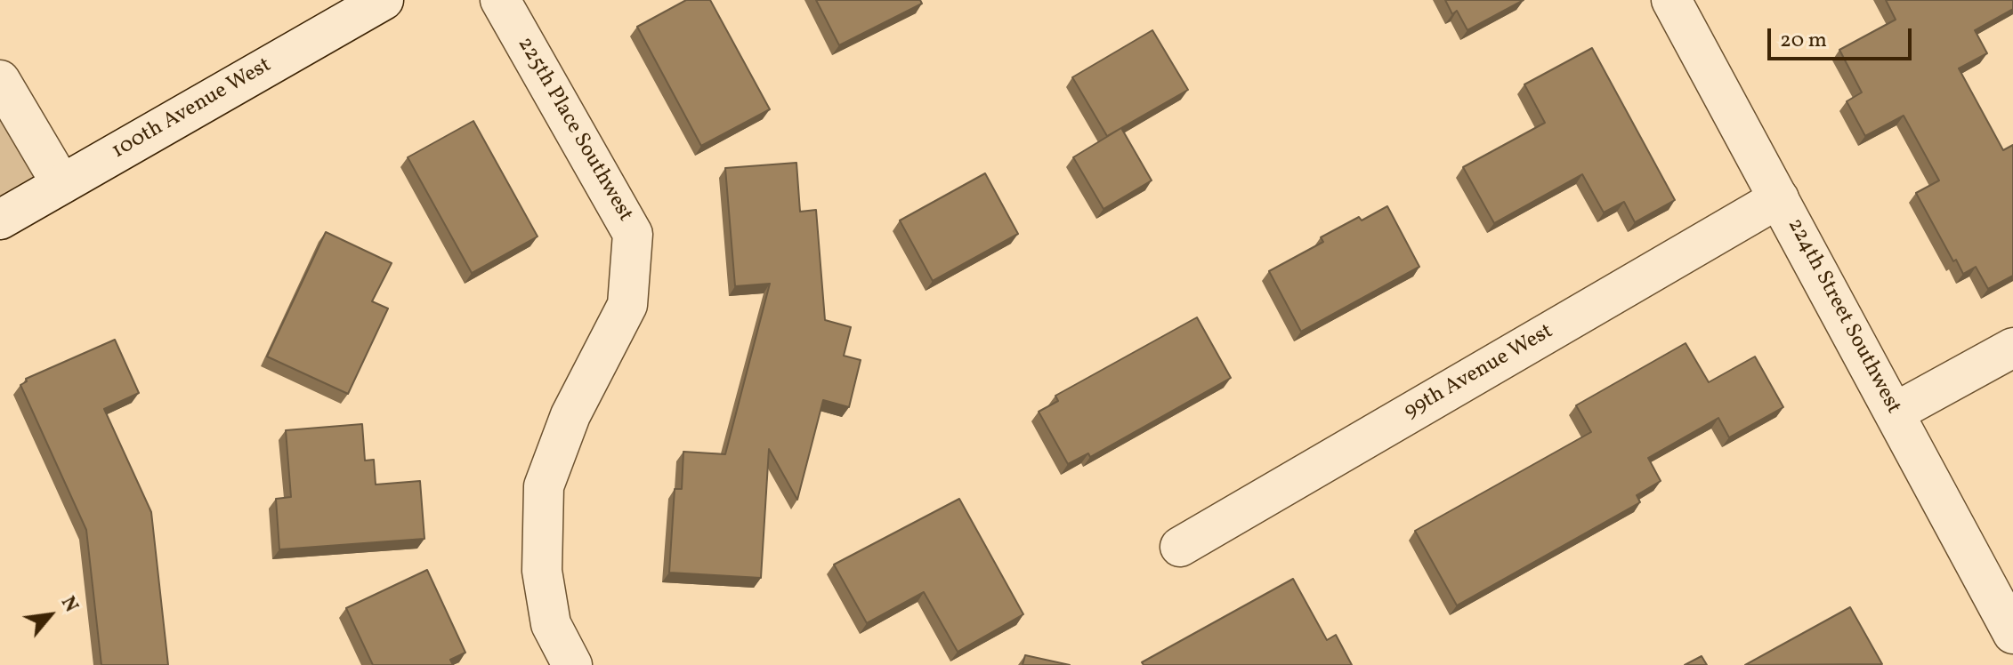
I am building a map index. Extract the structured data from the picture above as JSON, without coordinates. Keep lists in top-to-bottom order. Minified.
{"streets":{"street":["100th Avenue West","225th Place Southwest","224th Street Southwest","99th Avenue West"]},"crossings":[["224th Street Southwest","99th Avenue West"]],"scale_bar":"20 m","north":"top right"}
